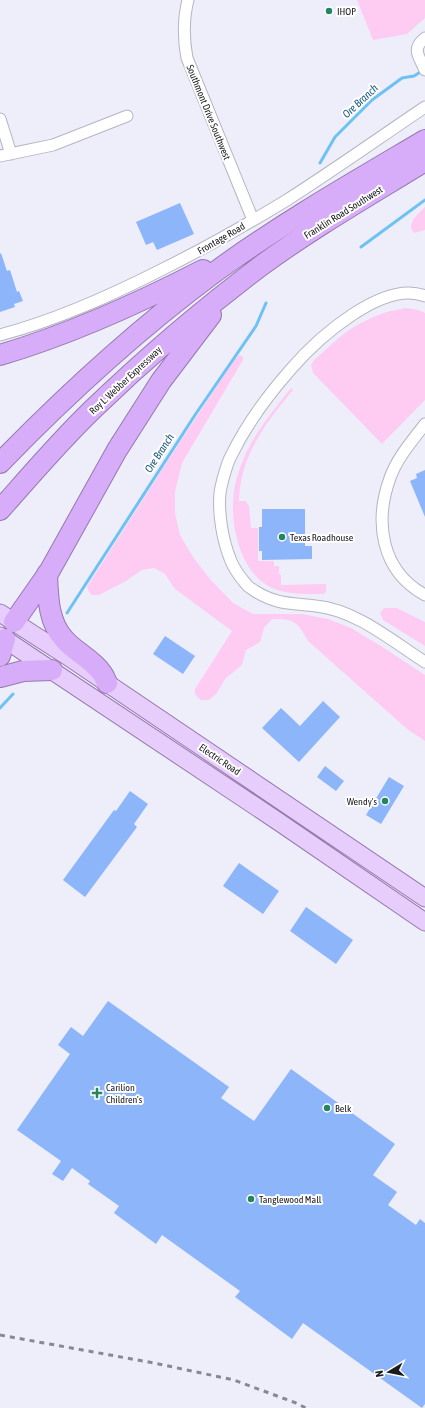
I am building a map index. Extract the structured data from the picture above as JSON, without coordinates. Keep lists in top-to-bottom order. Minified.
{"streets":{"highway":["Franklin Road Southwest","Roy L. Webber Expressway"],"main road":["Electric Road"],"street":["Southmont Drive Southwest","Frontage Road"]},"crossings":[["Southmont Drive Southwest","Frontage Road"],["Franklin Road Southwest","Roy L. Webber Expressway"]],"water":["Ore Branch"],"places":{"other":["IHOP","Texas Roadhouse","Wendy's","Belk","Tanglewood Mall"],"health":["Carilion Children's"]},"north":"left"}
